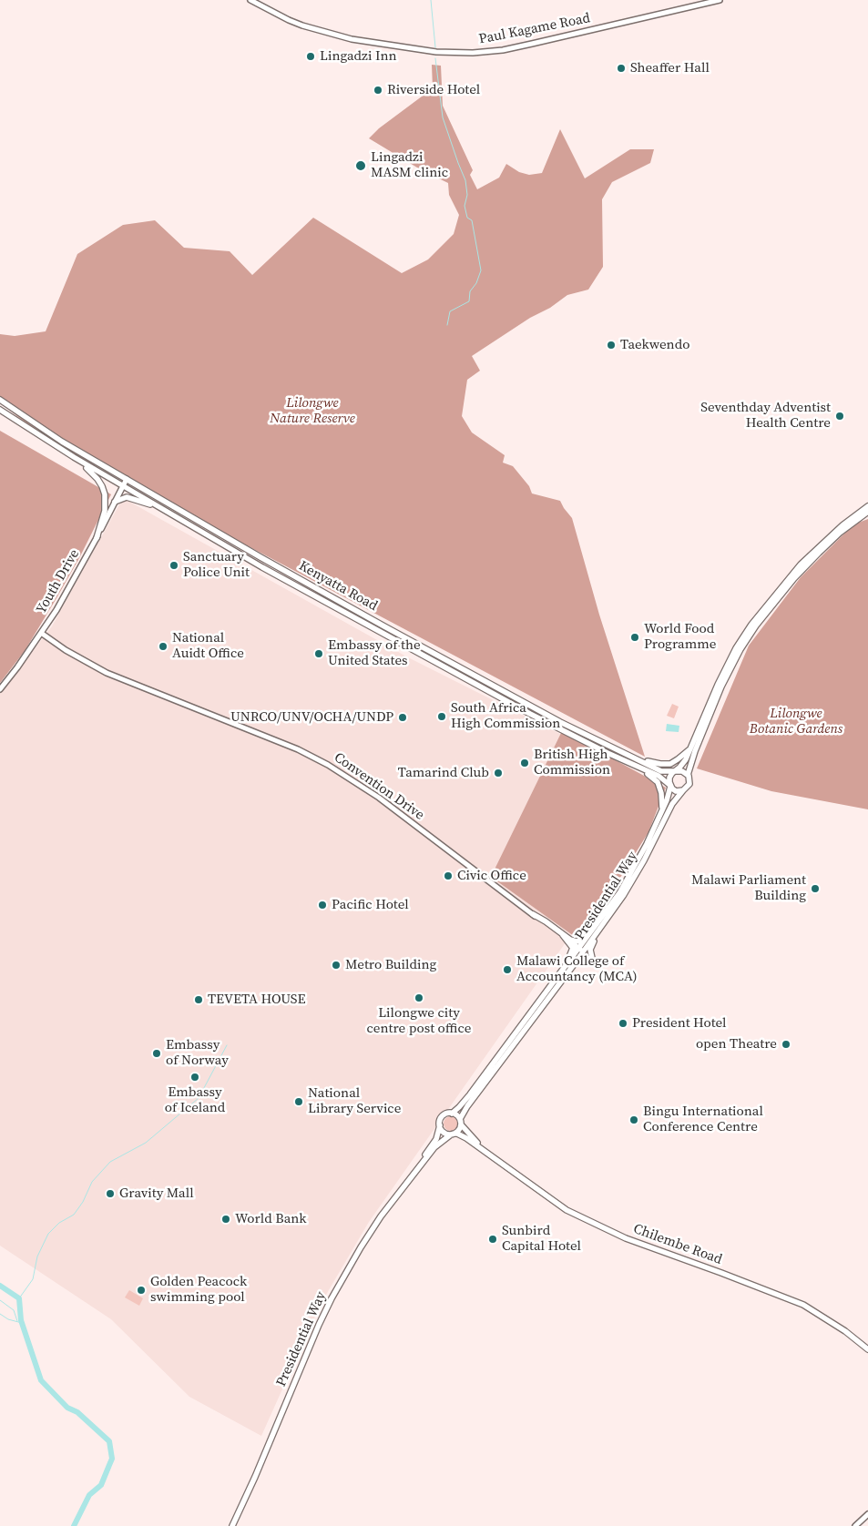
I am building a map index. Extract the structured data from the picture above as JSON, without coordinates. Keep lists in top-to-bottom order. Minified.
{"streets":{"main road":["Kenyatta Road","Presidential Way","Chilembe Road"],"street":["Paul Kagame Road","Youth Drive","Convention Drive"]},"crossings":[["Youth Drive","Kenyatta Road"],["Youth Drive","Convention Drive"],["Kenyatta Road","Presidential Way"],["Convention Drive","Presidential Way"]],"parks":["Lilongwe Nature Reserve","Lilongwe Botanic Gardens"],"places":["Lingadzi Inn","Sheaffer Hall","Riverside Hotel","Lingadzi MASM clinic","Taekwendo","Seventhday Adventist Health Centre","Sanctuary Police Unit","World Food Programme","National Auidt Office","Embassy of the United States","South Africa High Commission","UNRCO/UNV/OCHA/UNDP","British High Commission","Tamarind Club","Civic Office","Malawi Parliament Building","Pacific Hotel","Metro Building","Malawi College of Accountancy (MCA)","Lilongwe city centre post office","TEVETA HOUSE","President Hotel","open Theatre","Embassy of Norway","Embassy of Iceland","National Library Service","Bingu International Conference Centre","Gravity Mall","World Bank","Sunbird Capital Hotel","Golden Peacock swimming pool"]}
